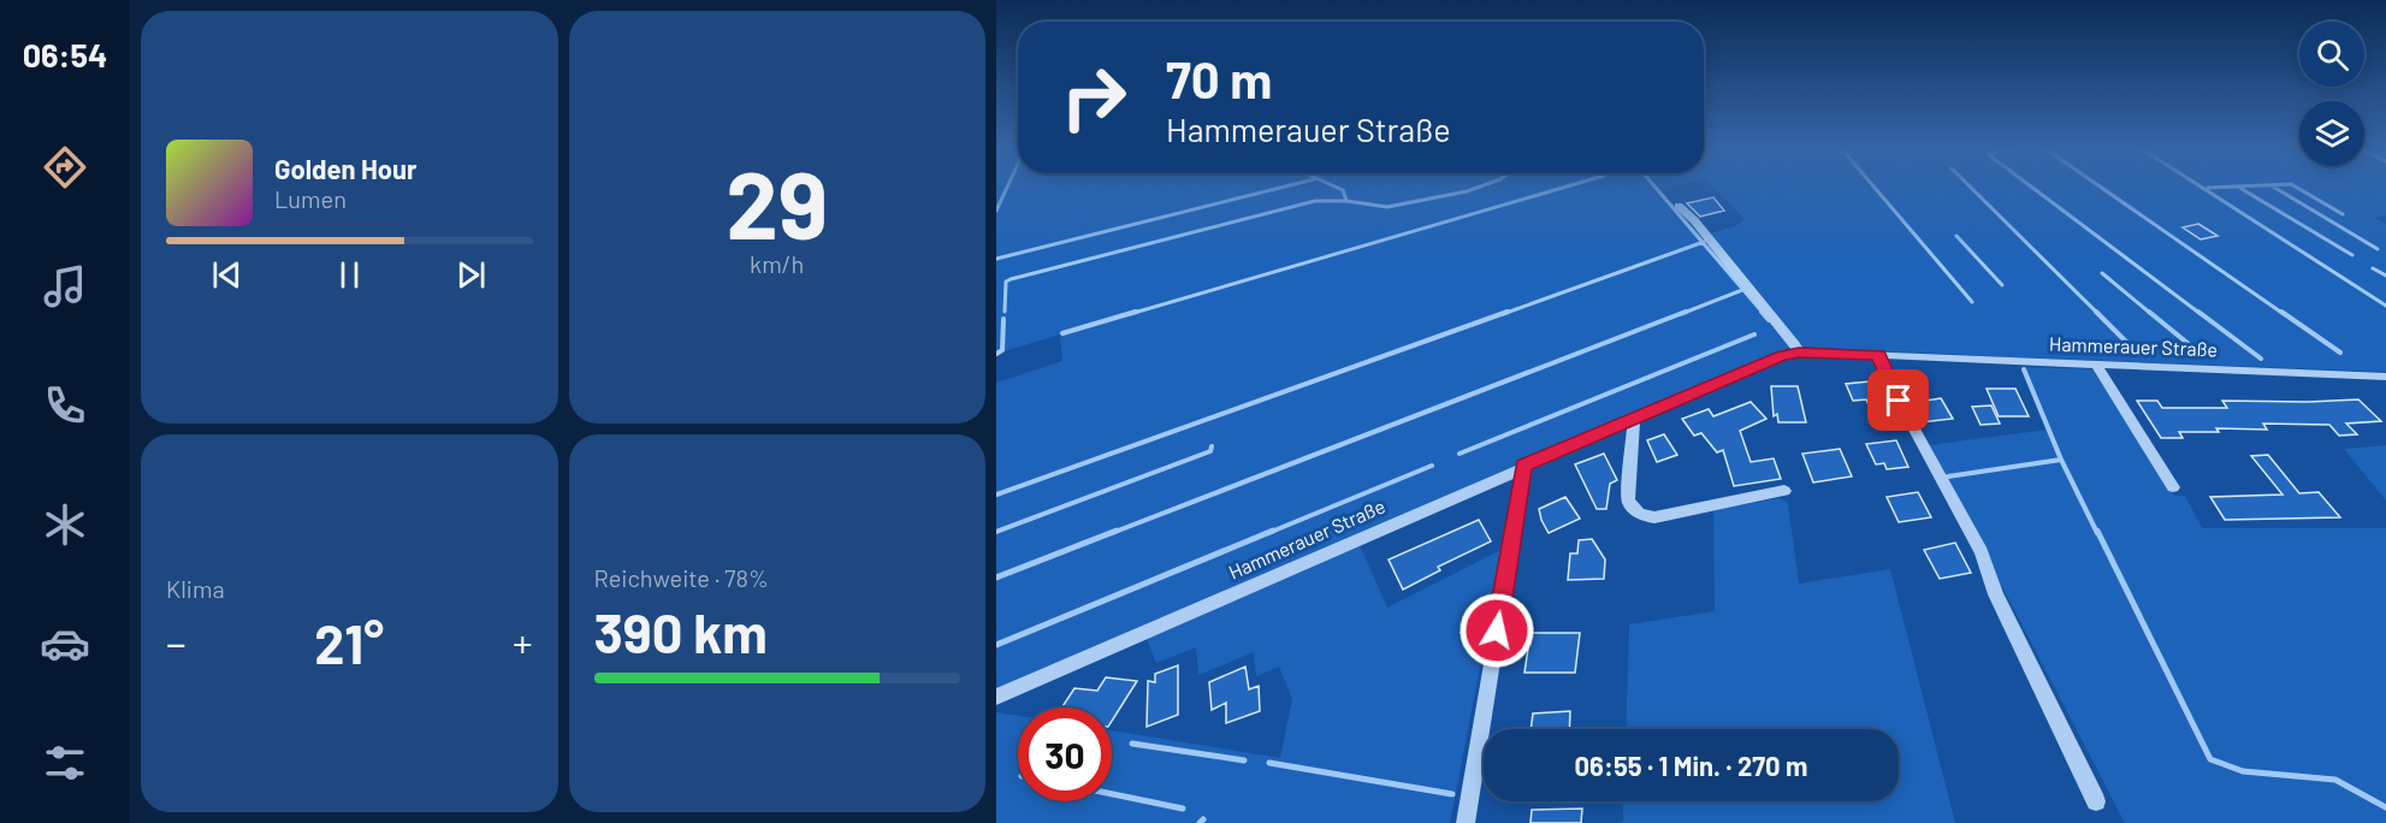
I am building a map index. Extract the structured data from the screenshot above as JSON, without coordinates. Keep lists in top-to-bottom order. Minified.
{"streets":{"street":["Hammerauer Straße"]},"page":{"tabs":"06:54","tile":[["29","km/h"],"Klima",["Reichweite · 78%","390 km"]],"turn":["70 m","Hammerauer Straße"],"song":["Golden Hour","Lumen"],"heat":["−","21°","+"],"limit":"30","trip":"06:55 · 1 Min. · 270 m"}}
